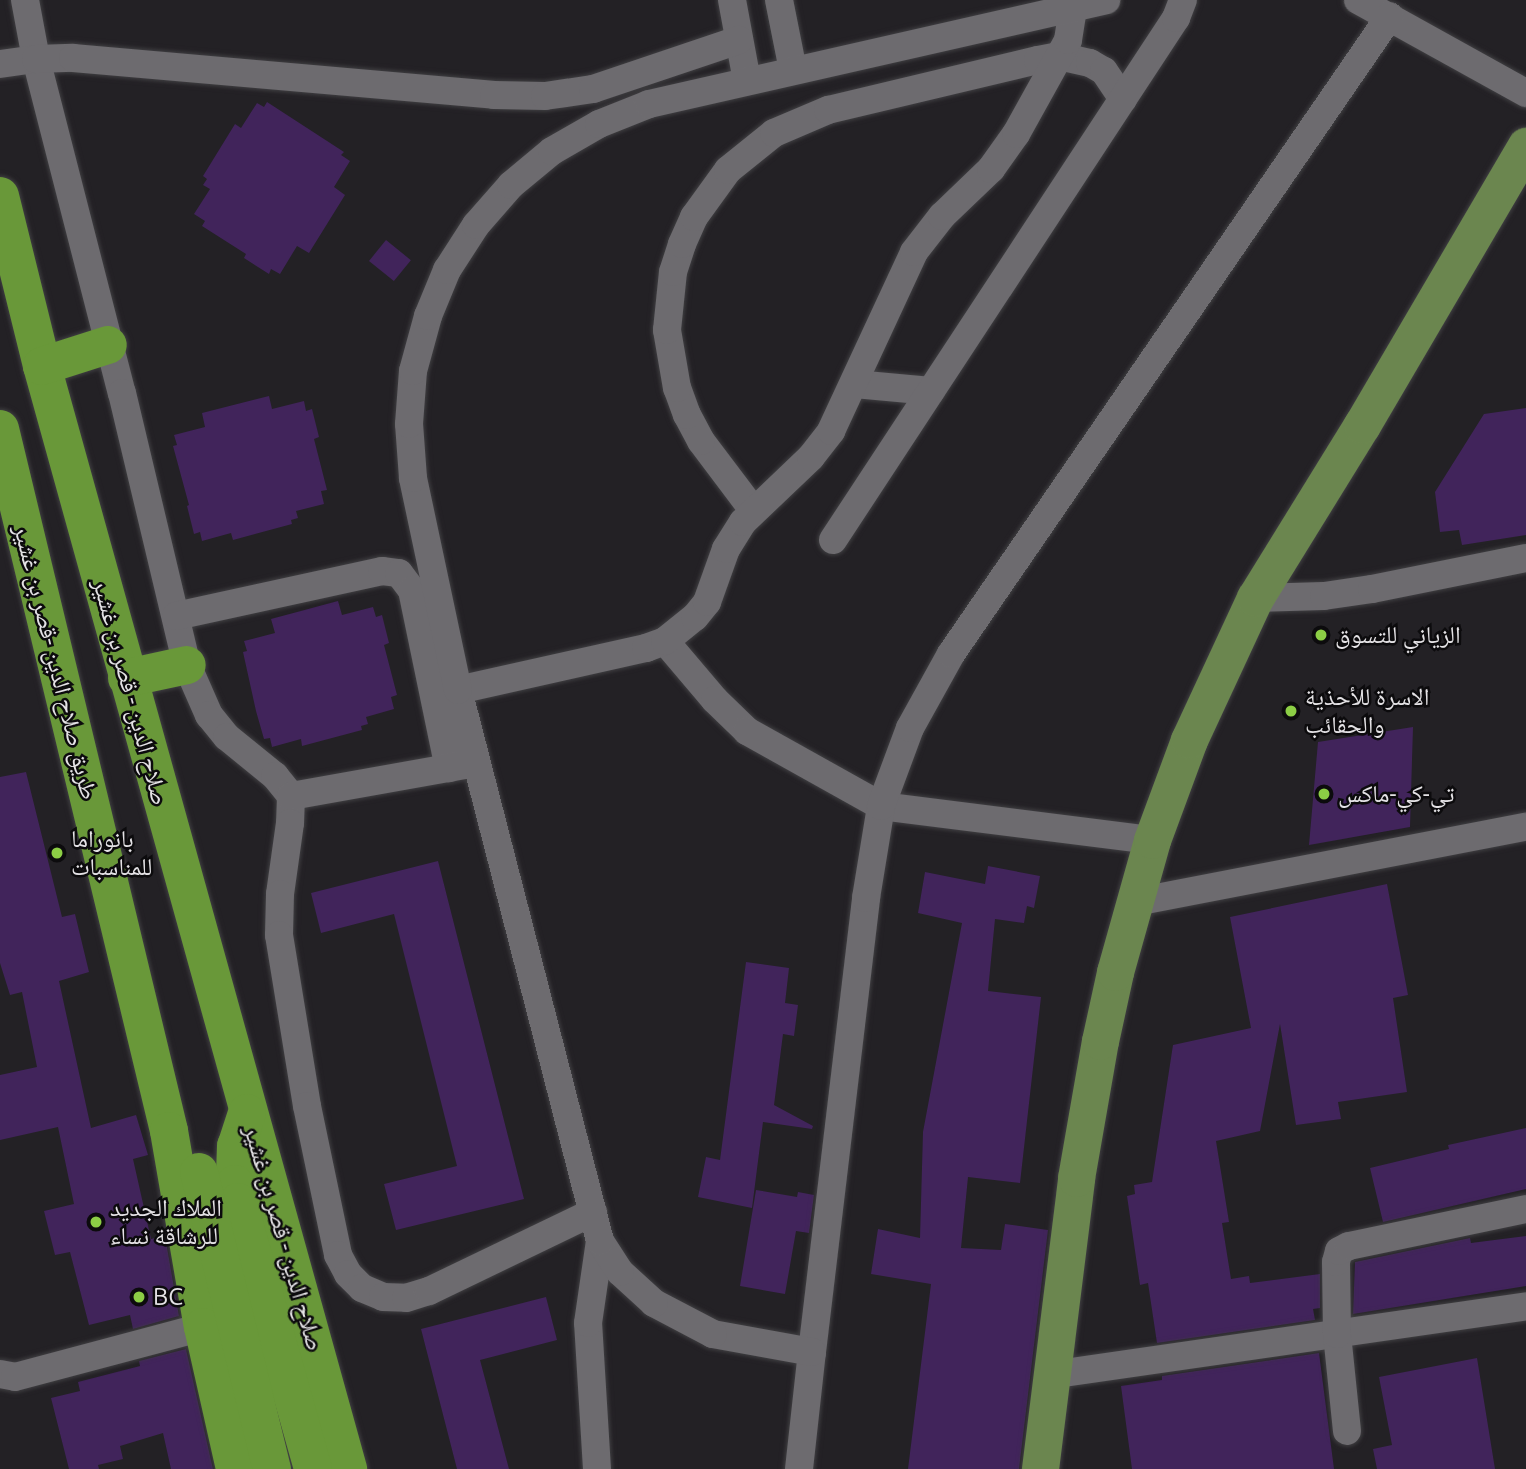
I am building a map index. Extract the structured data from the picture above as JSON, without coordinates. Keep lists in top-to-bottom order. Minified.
{"streets":{"highway":["طريق صلاح الدين -قصر بن غشير","صلاح الدين - قصر بن غشير"]},"places":["الزياني للتسوق","الاسرة للأحذية والحقائب","تي-كي-ماكس","بانوراما للمناسبات","الملاك الجديد للرشاقة نساء","BC"]}
